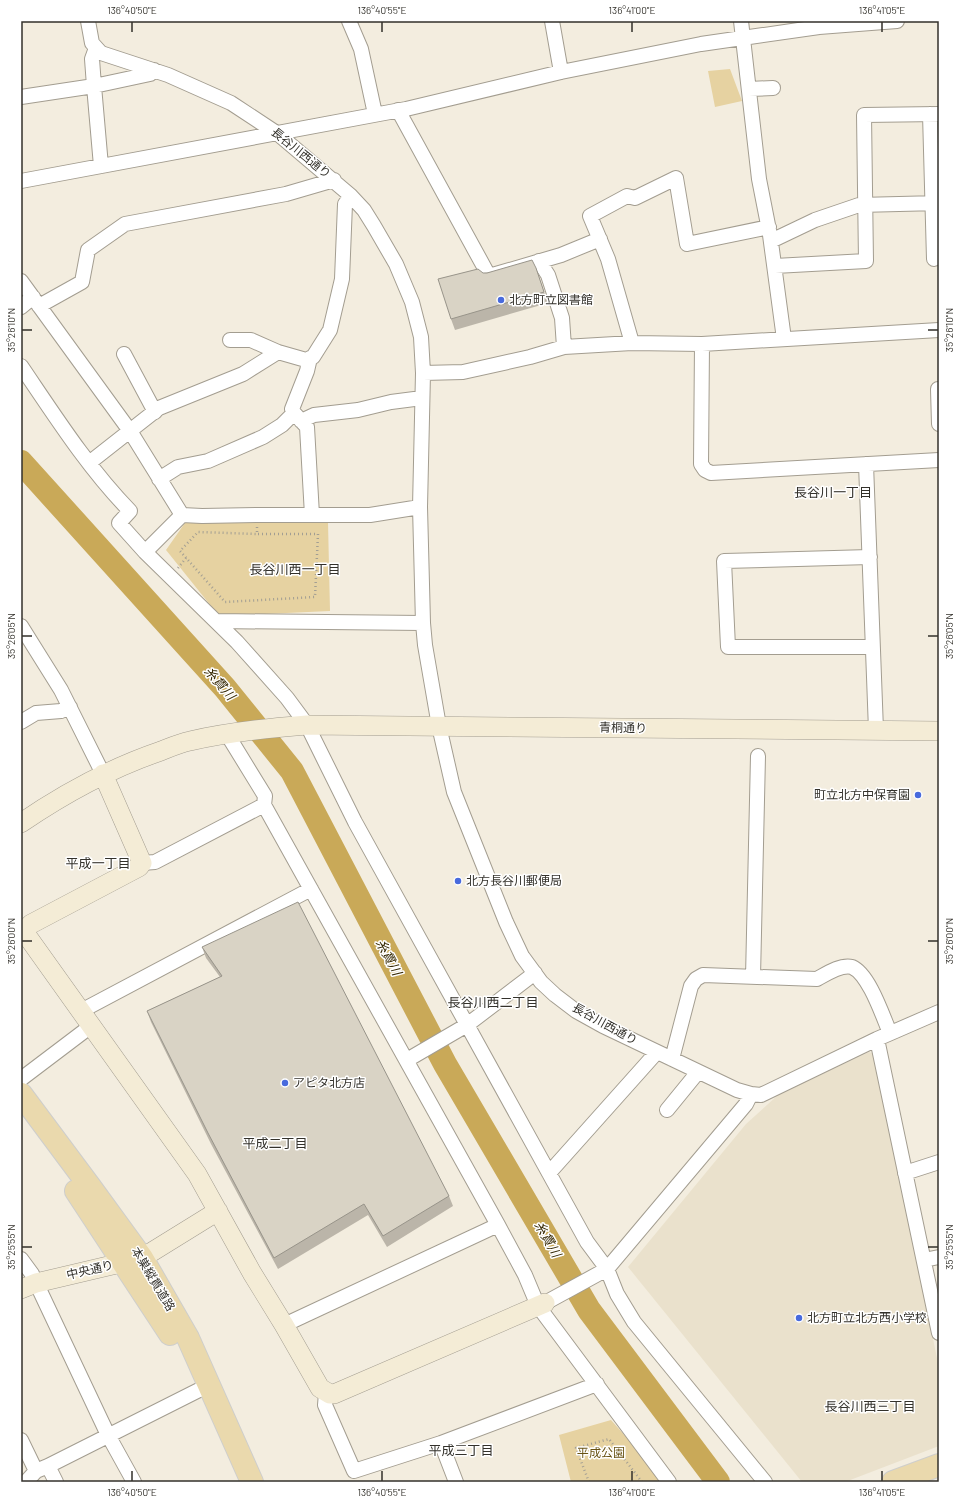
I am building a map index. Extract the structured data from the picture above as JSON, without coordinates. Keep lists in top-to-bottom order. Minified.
{"streets":{"main road":["本巣縦貫道路"],"street":["長谷川西通り","青桐通り","中央通り"]},"crossings":[["長谷川西通り","青桐通り"],["中央通り","本巣縦貫道路"]],"districts":["長谷川一丁目","長谷川西一丁目","平成一丁目","長谷川西二丁目","平成二丁目","長谷川西三丁目","平成三丁目"],"water":["糸貫川"],"parks":["平成公園"],"places":["北方町立図書館","町立北方中保育園","北方長谷川郵便局","アピタ北方店","北方町立北方西小学校"],"coordinates":["136°40'50\"E","136°40'55\"E","136°41'00\"E","136°41'05\"E","35°26'10\"N","35°26'05\"N","35°26'00\"N","35°25'55\"N"]}
